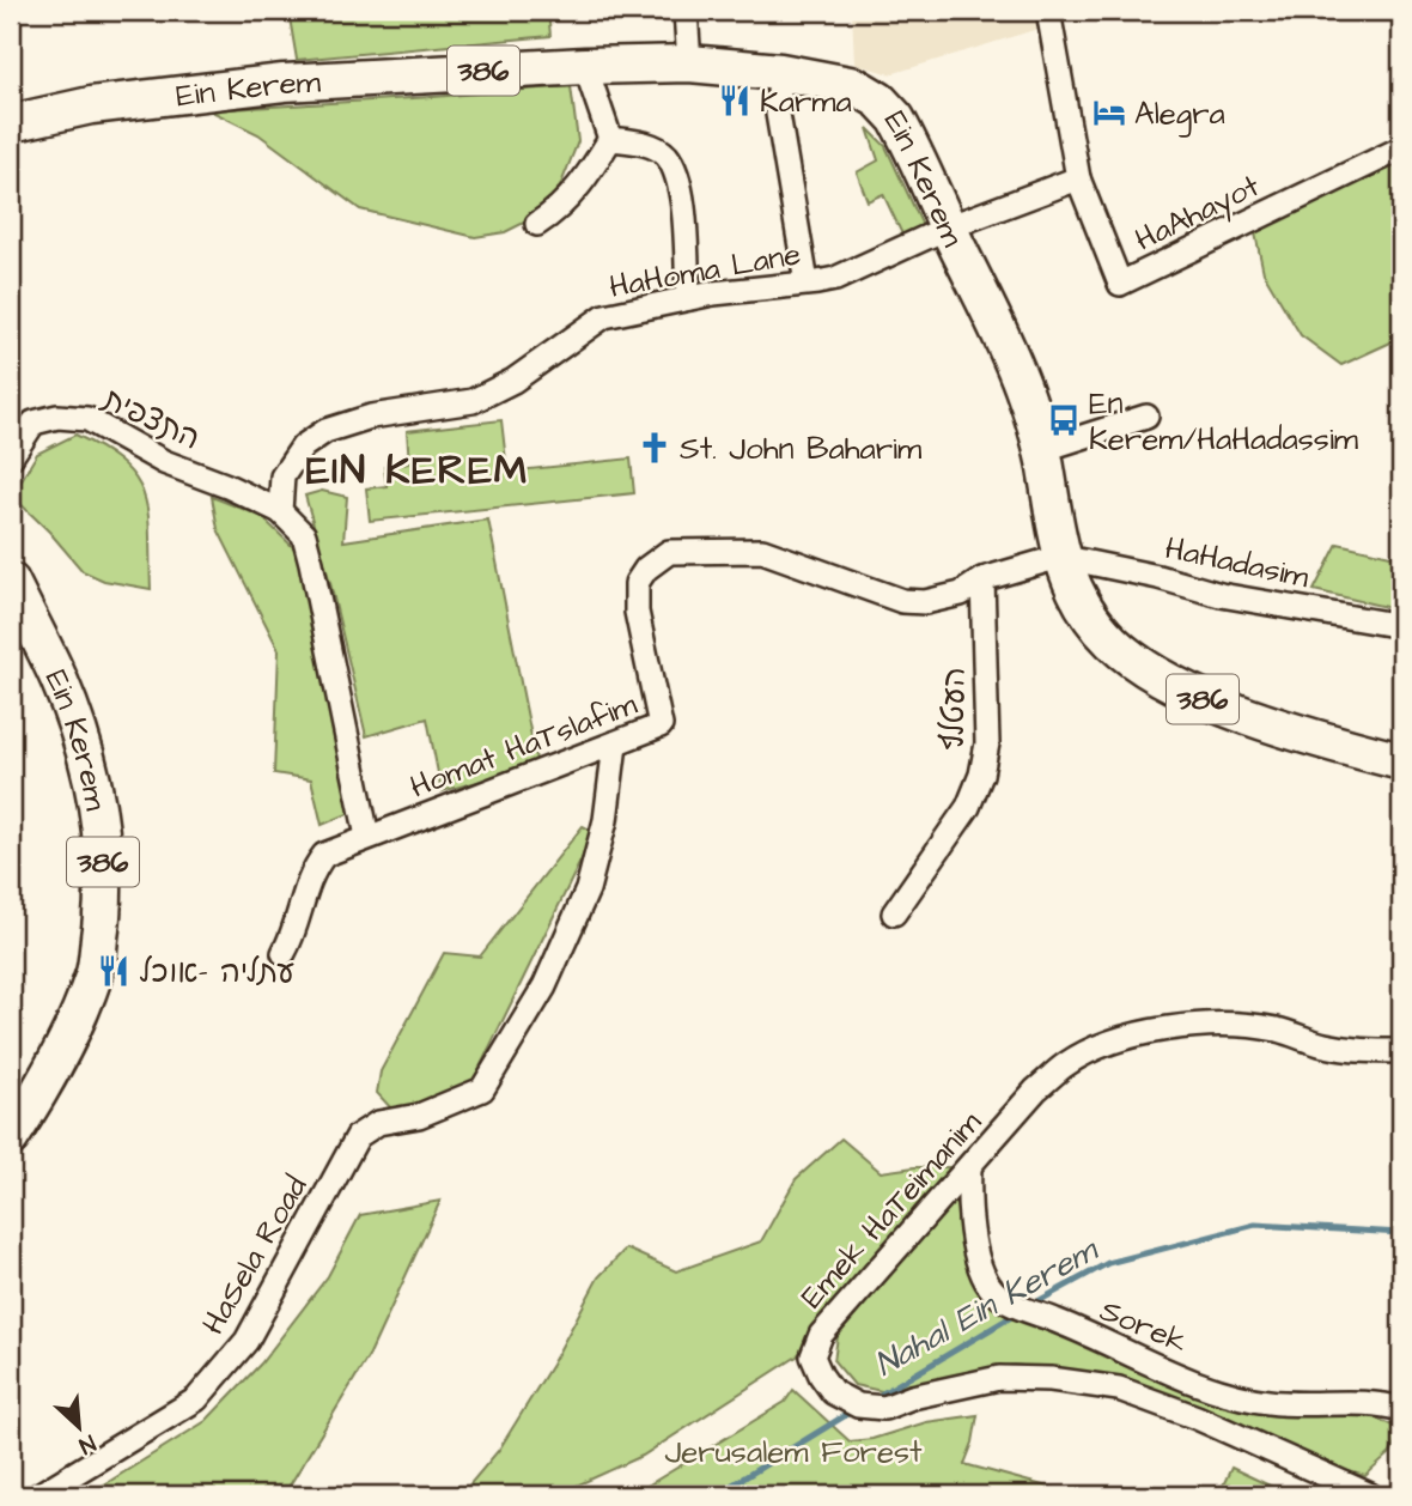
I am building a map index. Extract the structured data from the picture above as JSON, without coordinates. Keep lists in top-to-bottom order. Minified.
{"streets":{"main road":["386","Ein Kerem"],"street":["HaAhayot","HaHoma Lane","התצפית","HaHadasim","העטלף","Homat HaTslafim","Emek HaTeimanim","HaSela Road","Sorek"]},"crossings":[["Ein Kerem","HaHoma Lane"],["Ein Kerem","HaHadasim"],["Ein Kerem","Homat HaTslafim"],["HaHoma Lane","התצפית"],["HaHadasim","Homat HaTslafim"],["העטלף","Homat HaTslafim"],["Homat HaTslafim","HaSela Road"],["Emek HaTeimanim","Sorek"]],"districts":["EIN KEREM"],"water":["Nahal Ein Kerem"],"parks":["Jerusalem Forest"],"places":{"restaurant":["Karma","עתליה -אוכל"],"hotel":["Alegra"],"bus stop":["En Kerem/HaHadassim"],"church":["St. John Baharim"]},"north":"bottom right"}
